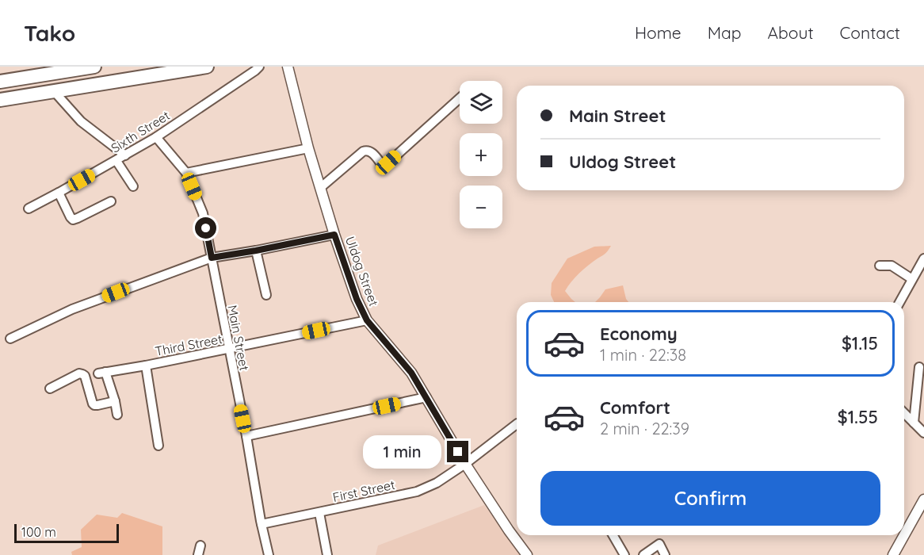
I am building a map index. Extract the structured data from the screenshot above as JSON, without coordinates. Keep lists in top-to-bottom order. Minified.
{"streets":{"street":["Sixth Street","Uldog Street","Main Street","Third Street","First Street"]},"crossings":[["Sixth Street","Main Street"],["Uldog Street","Third Street"],["Uldog Street","First Street"],["Main Street","Third Street"],["Main Street","First Street"]],"scale_bar":"100 m","page":{"header":"Tako","nav":["Home","Map","About","Contact"],"map_buttons":["+","−"],"banner":["Main Street","Uldog Street"],"list":[{"name":"Economy","note":"1 min · 22:38","value":"$1.15"},{"name":"Comfort","note":"2 min · 22:39","value":"$1.55"}],"bubble":"1 min","buttons":"Confirm","scale":"100 m"}}
